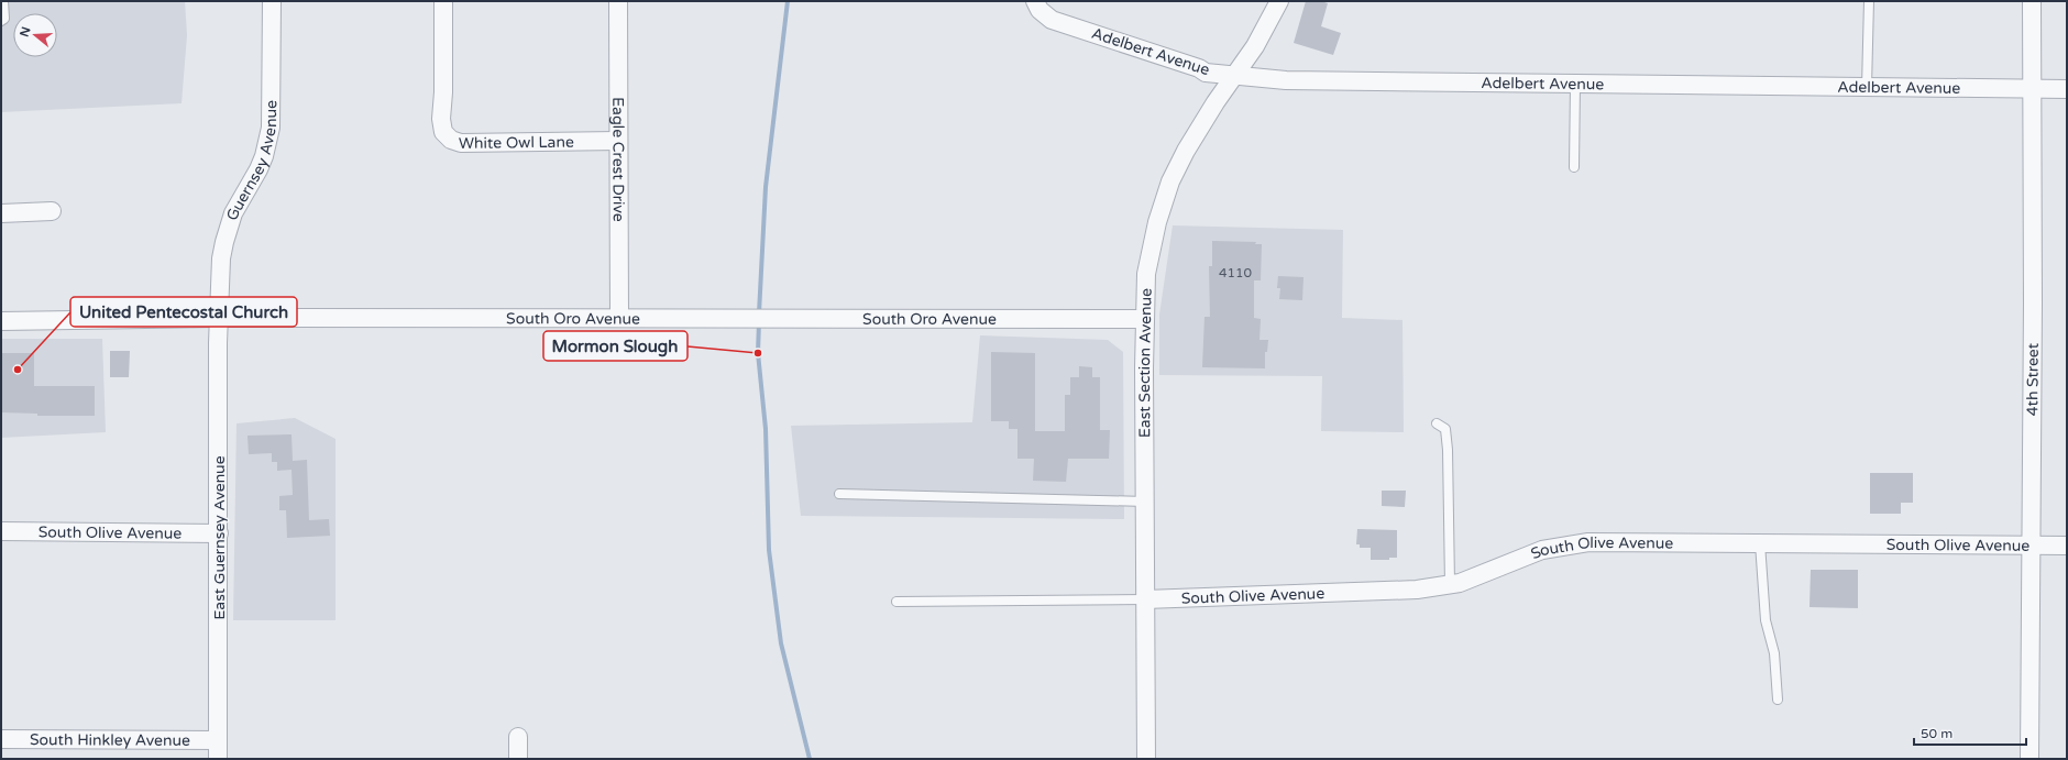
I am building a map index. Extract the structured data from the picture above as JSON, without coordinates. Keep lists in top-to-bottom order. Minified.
{"streets":{"street":["Adelbert Avenue","White Owl Lane","Guernsey Avenue","Eagle Crest Drive","South Oro Avenue","East Section Avenue","4th Street","South Olive Avenue","East Guernsey Avenue","South Hinkley Avenue"]},"crossings":[["Adelbert Avenue","East Section Avenue"],["Adelbert Avenue","4th Street"],["White Owl Lane","Eagle Crest Drive"],["Guernsey Avenue","South Oro Avenue"],["Guernsey Avenue","East Guernsey Avenue"],["Eagle Crest Drive","South Oro Avenue"],["South Oro Avenue","East Section Avenue"],["South Oro Avenue","East Guernsey Avenue"],["East Section Avenue","South Olive Avenue"],["4th Street","South Olive Avenue"],["South Olive Avenue","East Guernsey Avenue"],["East Guernsey Avenue","South Hinkley Avenue"]],"places":["Mormon Slough","United Pentecostal Church"],"house_numbers":["4110"],"scale_bar":"50 m","north":"left"}
